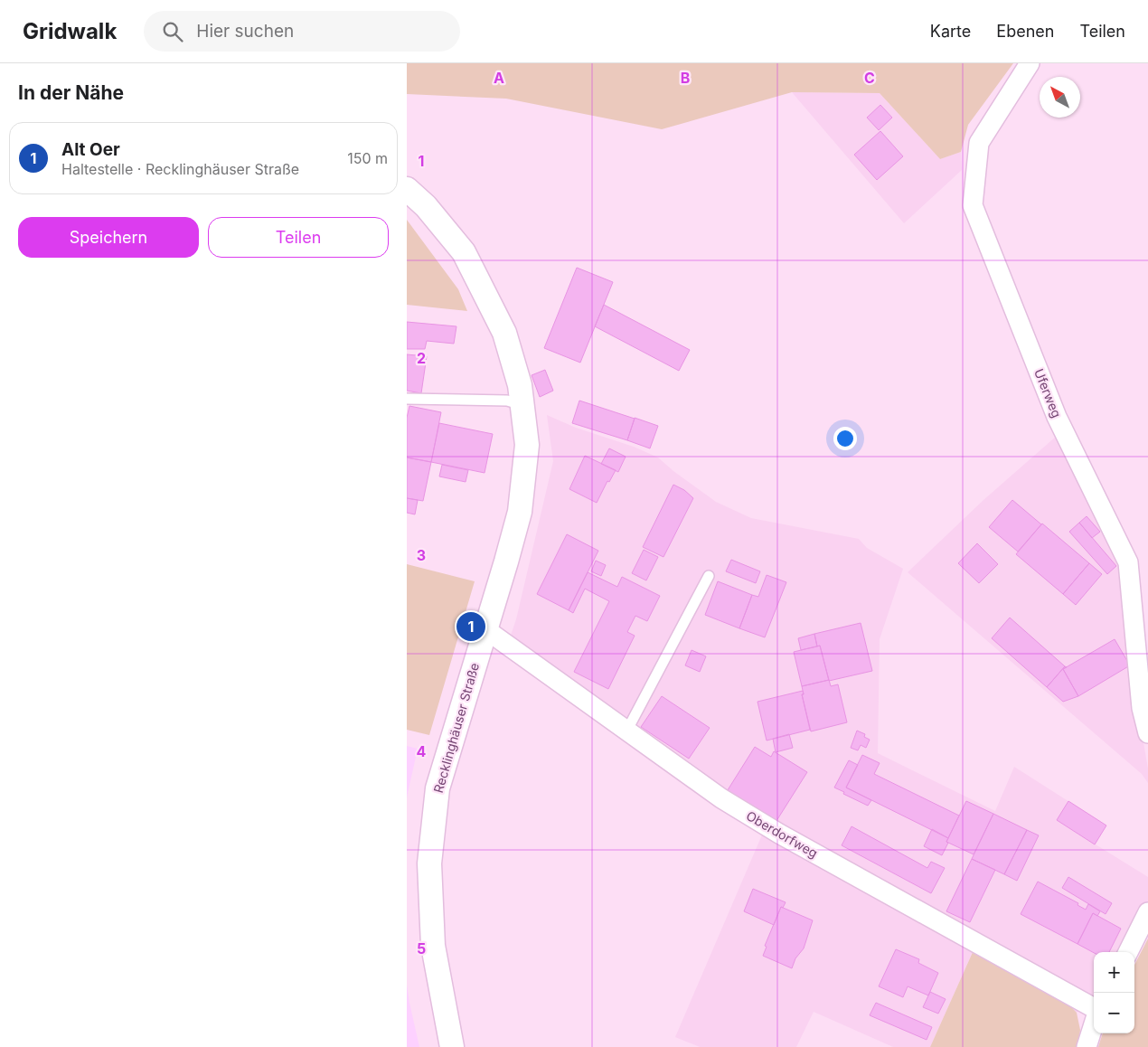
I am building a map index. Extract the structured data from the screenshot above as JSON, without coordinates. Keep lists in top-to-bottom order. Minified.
{"streets":{"street":["Uferweg","Recklinghäuser Straße","Oberdorfweg"]},"crossings":[["Recklinghäuser Straße","Oberdorfweg"]],"north":"top left","page":{"header":"Gridwalk","search":"Hier suchen","nav":["Karte","Ebenen","Teilen"],"heading":"In der Nähe","list":[{"mark":"1","name":"Alt Oer","note":"Haltestelle · Recklinghäuser Straße","value":"150 m"}],"buttons":["Speichern","Teilen"],"pins":"1","map_buttons":["+","−"]},"grid":{"columns":["A","B","C"],"rows":["1","2","3","4","5"]}}
